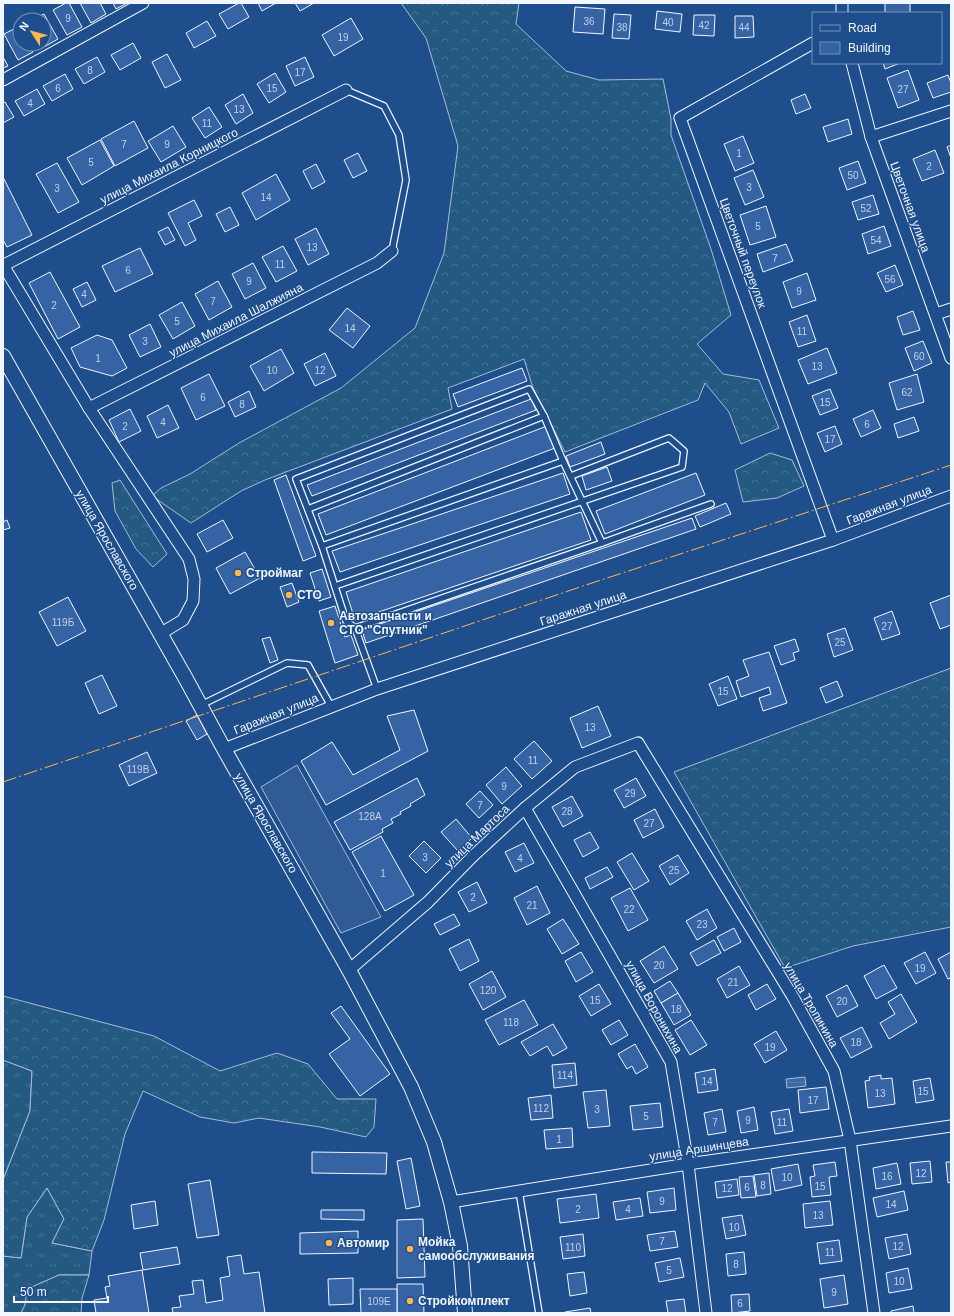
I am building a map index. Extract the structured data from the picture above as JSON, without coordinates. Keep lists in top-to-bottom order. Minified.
{"streets":{"street":["улица Михаила Корницкого","Цветочная улица","Цветочный переулок","улица Михаила Шалжияна","Гаражная улица","улица Ярославского","улица Мартоса","улица Тропинина","улица Воронихина","улица Аршинцева"]},"crossings":[["Цветочный переулок","Гаражная улица"],["Гаражная улица","улица Ярославского"],["улица Ярославского","улица Мартоса"],["улица Ярославского","улица Аршинцева"],["улица Мартоса","улица Тропинина"],["улица Мартоса","улица Воронихина"],["улица Тропинина","улица Аршинцева"],["улица Воронихина","улица Аршинцева"]],"places":["Строймаг","СТО","Автозапчасти и СТО \"Спутник\"","Автомир","Мойка самообслуживания","Стройкомплект"],"house_numbers":["9","36","40","42","38","44","19","8","17","6","15","27","4","13","11","7","9","1","5","2","50","3","3","14","52","5","54","13","7","11","6","56","9","9","4","7","2","5","14","11","3","60","1","13","10","12","62","6","15","8","4","6","2","17","119Б","27","25","15","13","11","119В","9","29","7","28","128А","27","3","4","25","1","2","21","22","23","20","19","21","120","15","20","18","118","18","19","114","14","15","13","17","112","3","5","9","7","11","1","12","16","10","8","15","6","12","9","14","2","4","13","10","7","12","110","11","8","5","10","9","109Е","6"],"legend":["Road","Building"],"scale_bar":"50 m","north":"top left"}
